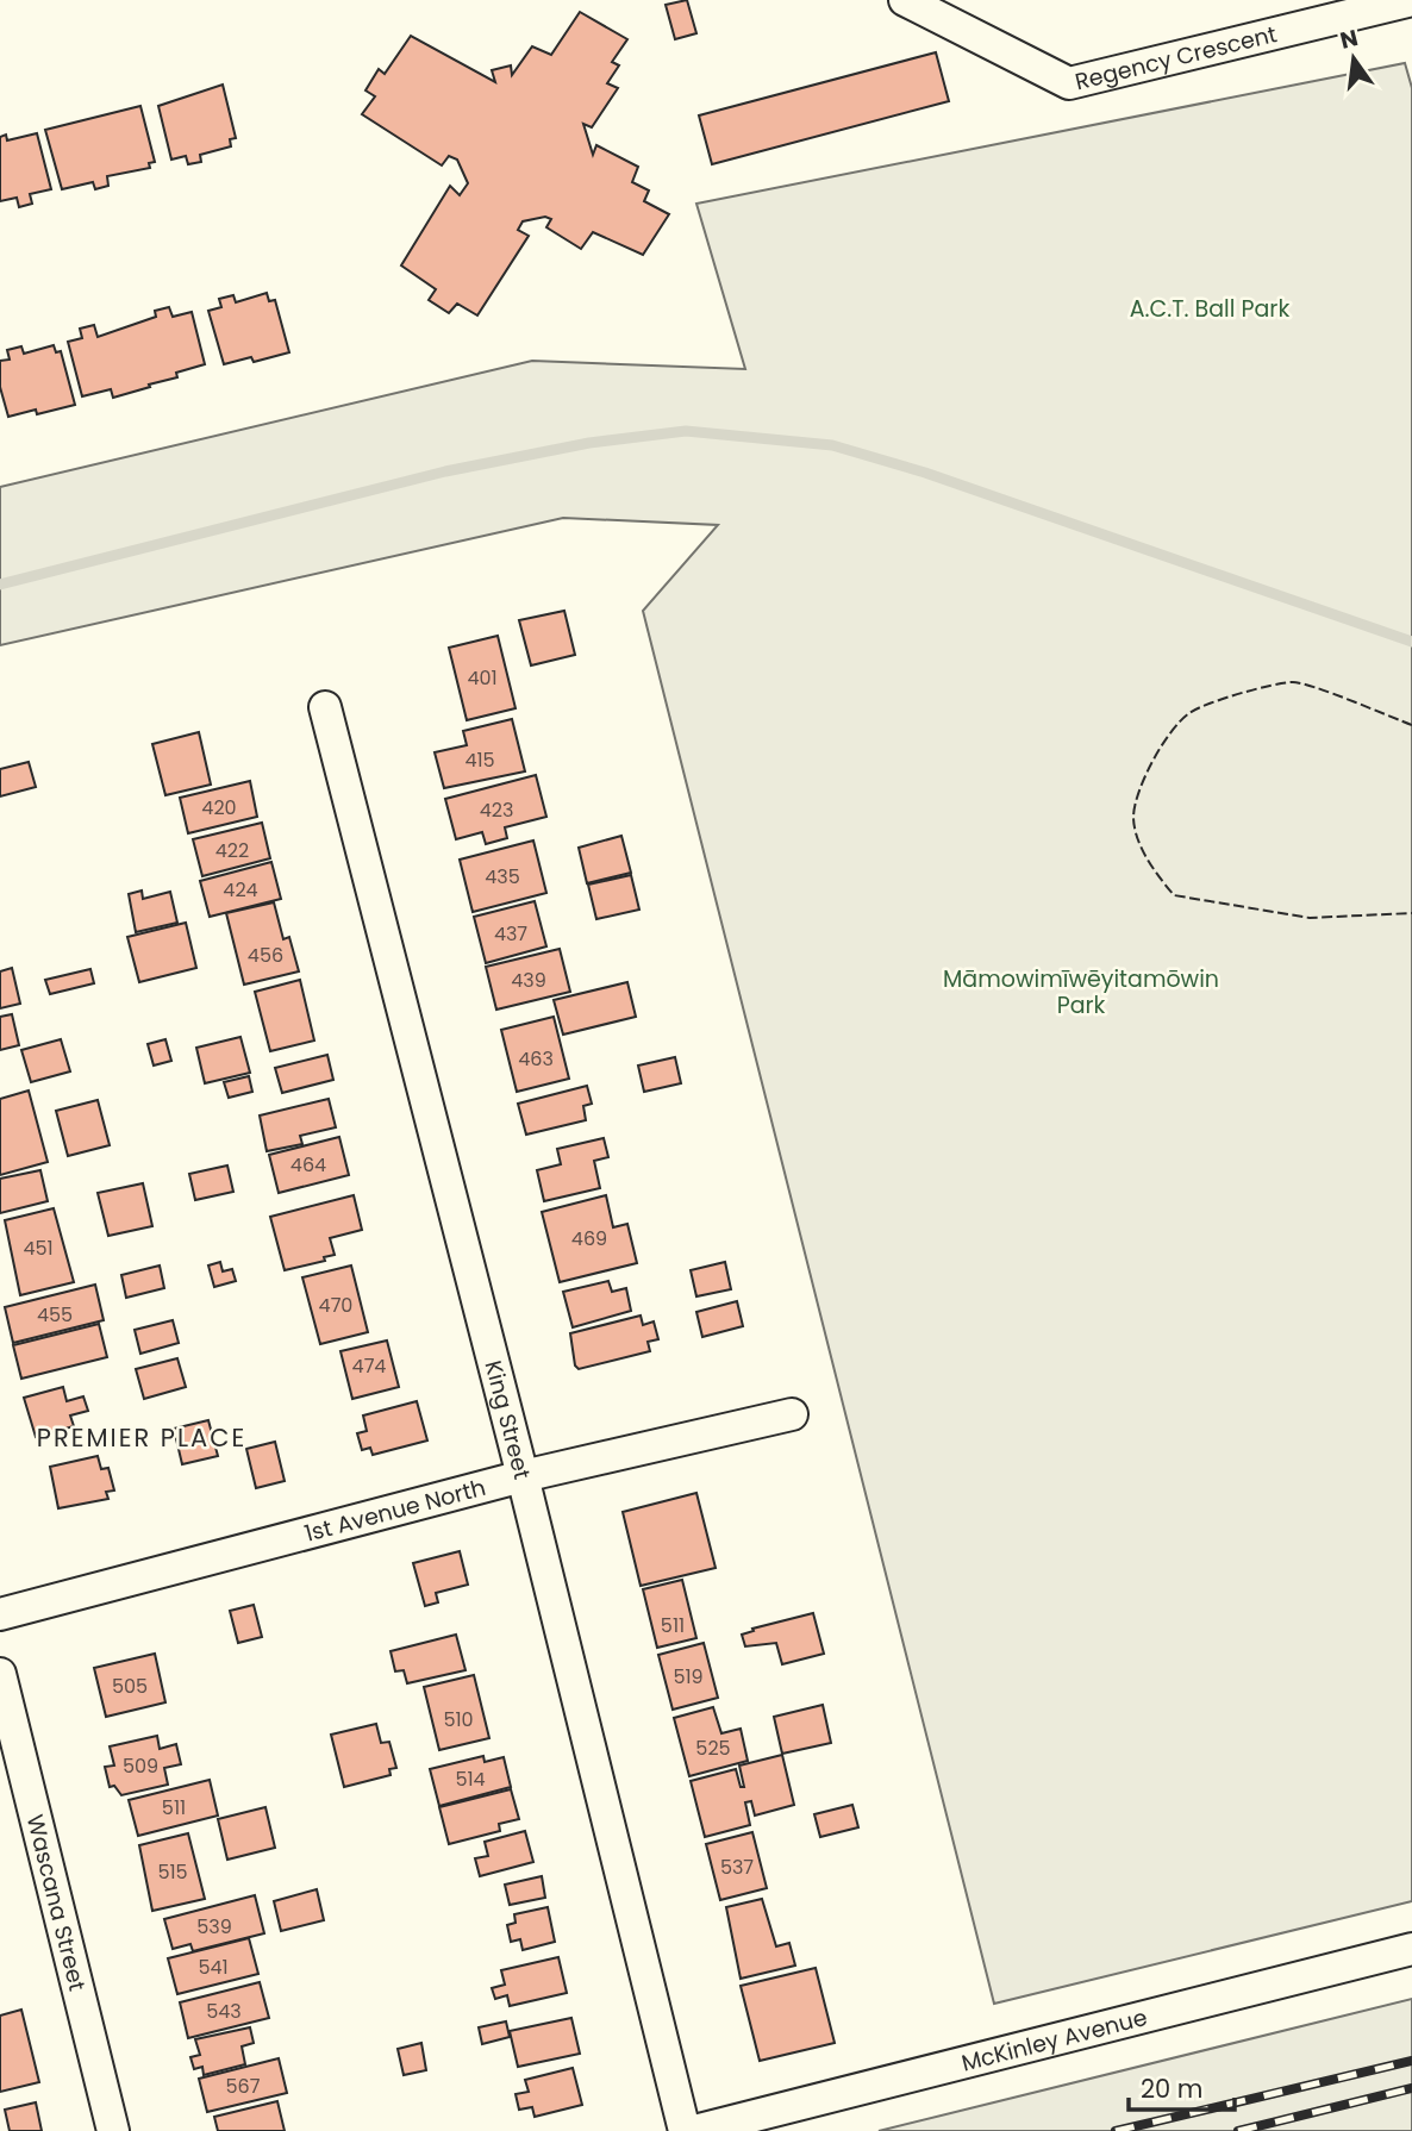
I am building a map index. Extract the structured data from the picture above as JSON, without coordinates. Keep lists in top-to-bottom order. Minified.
{"streets":{"street":["Regency Crescent","King Street","1st Avenue North","Wascana Street","McKinley Avenue"]},"crossings":[["King Street","1st Avenue North"]],"districts":["PREMIER PLACE"],"parks":["A.C.T. Ball Park","Māmowimīwēyitamōwin Park"],"house_numbers":["401","415","420","423","422","435","424","437","456","439","463","464","469","451","470","455","474","511","519","505","510","525","509","514","511","537","515","539","541","543","567"],"scale_bar":"20 m","north":"top"}
